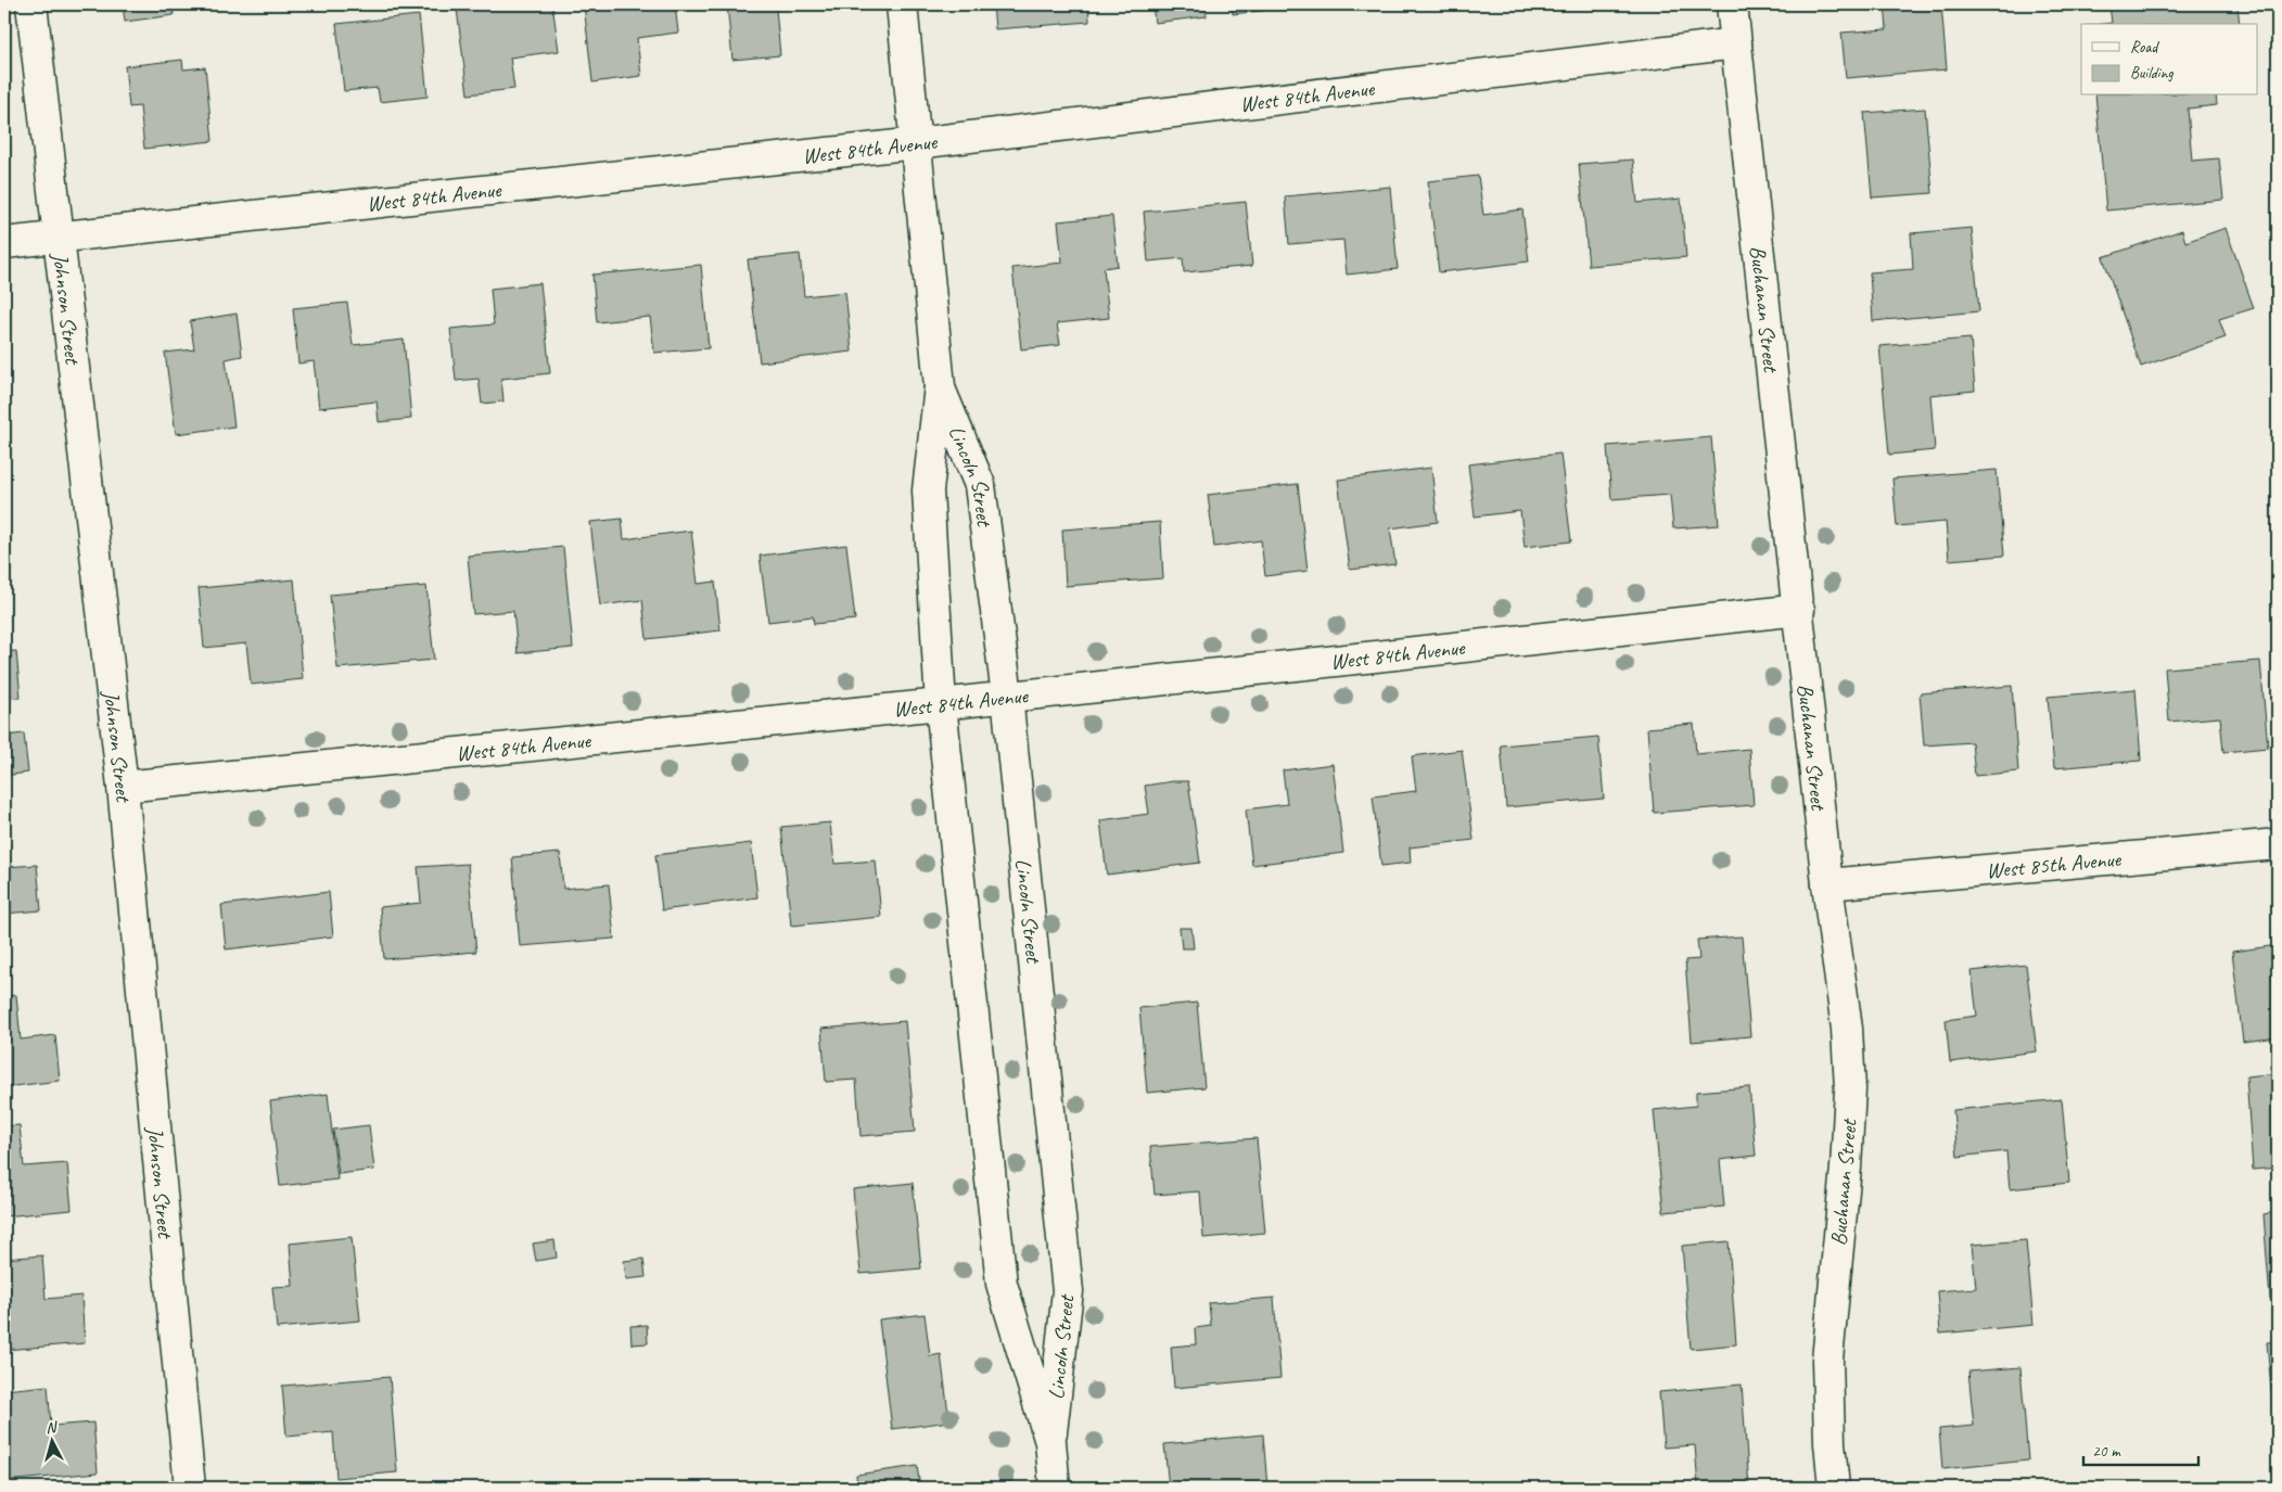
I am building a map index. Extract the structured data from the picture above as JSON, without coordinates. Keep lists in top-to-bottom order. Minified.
{"streets":{"street":["West 84th Avenue","Buchanan Street","Johnson Street","Lincoln Street","West 85th Avenue"]},"crossings":[["West 84th Avenue","Buchanan Street"],["West 84th Avenue","Johnson Street"],["West 84th Avenue","Lincoln Street"],["Buchanan Street","West 85th Avenue"]],"legend":["Road","Building"],"scale_bar":"20 m","north":"top"}
